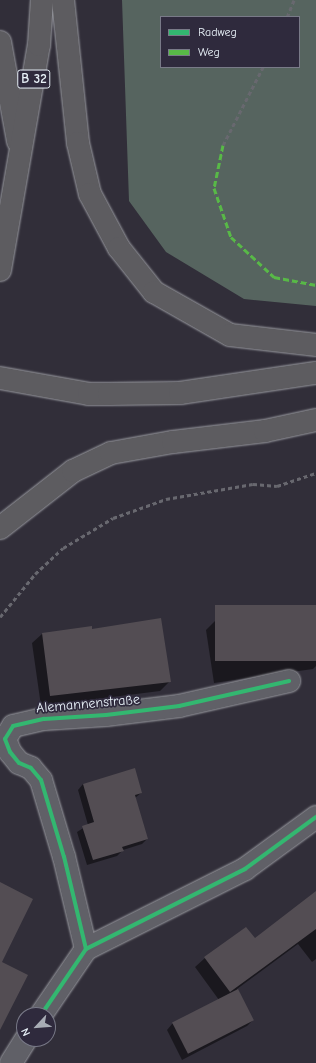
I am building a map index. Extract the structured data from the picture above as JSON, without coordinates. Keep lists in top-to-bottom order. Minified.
{"streets":{"main road":["B 32"],"street":["Alemannenstraße"]},"legend":["Radweg","Weg"],"north":"bottom left"}
